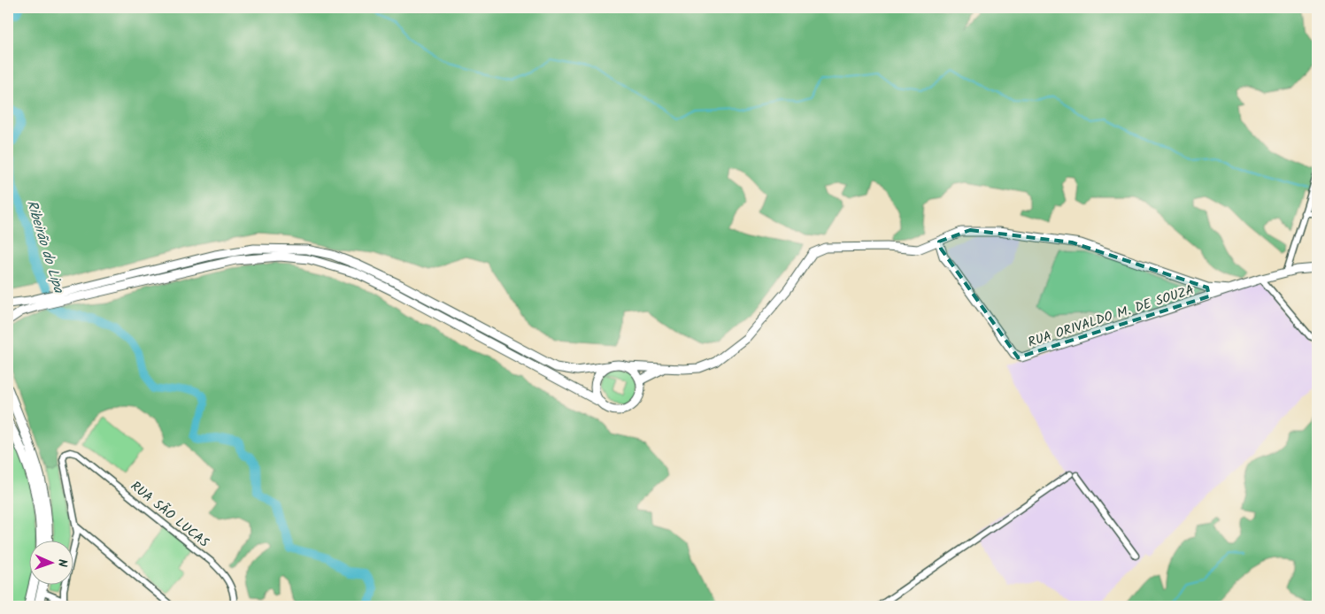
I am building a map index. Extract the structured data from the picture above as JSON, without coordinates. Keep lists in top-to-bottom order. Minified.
{"streets":{"main road":["RUA ORIVALDO M. DE SOUZA"],"street":["RUA SÃO LUCAS"]},"water":["Ribeirão do Lipa"],"north":"right"}
